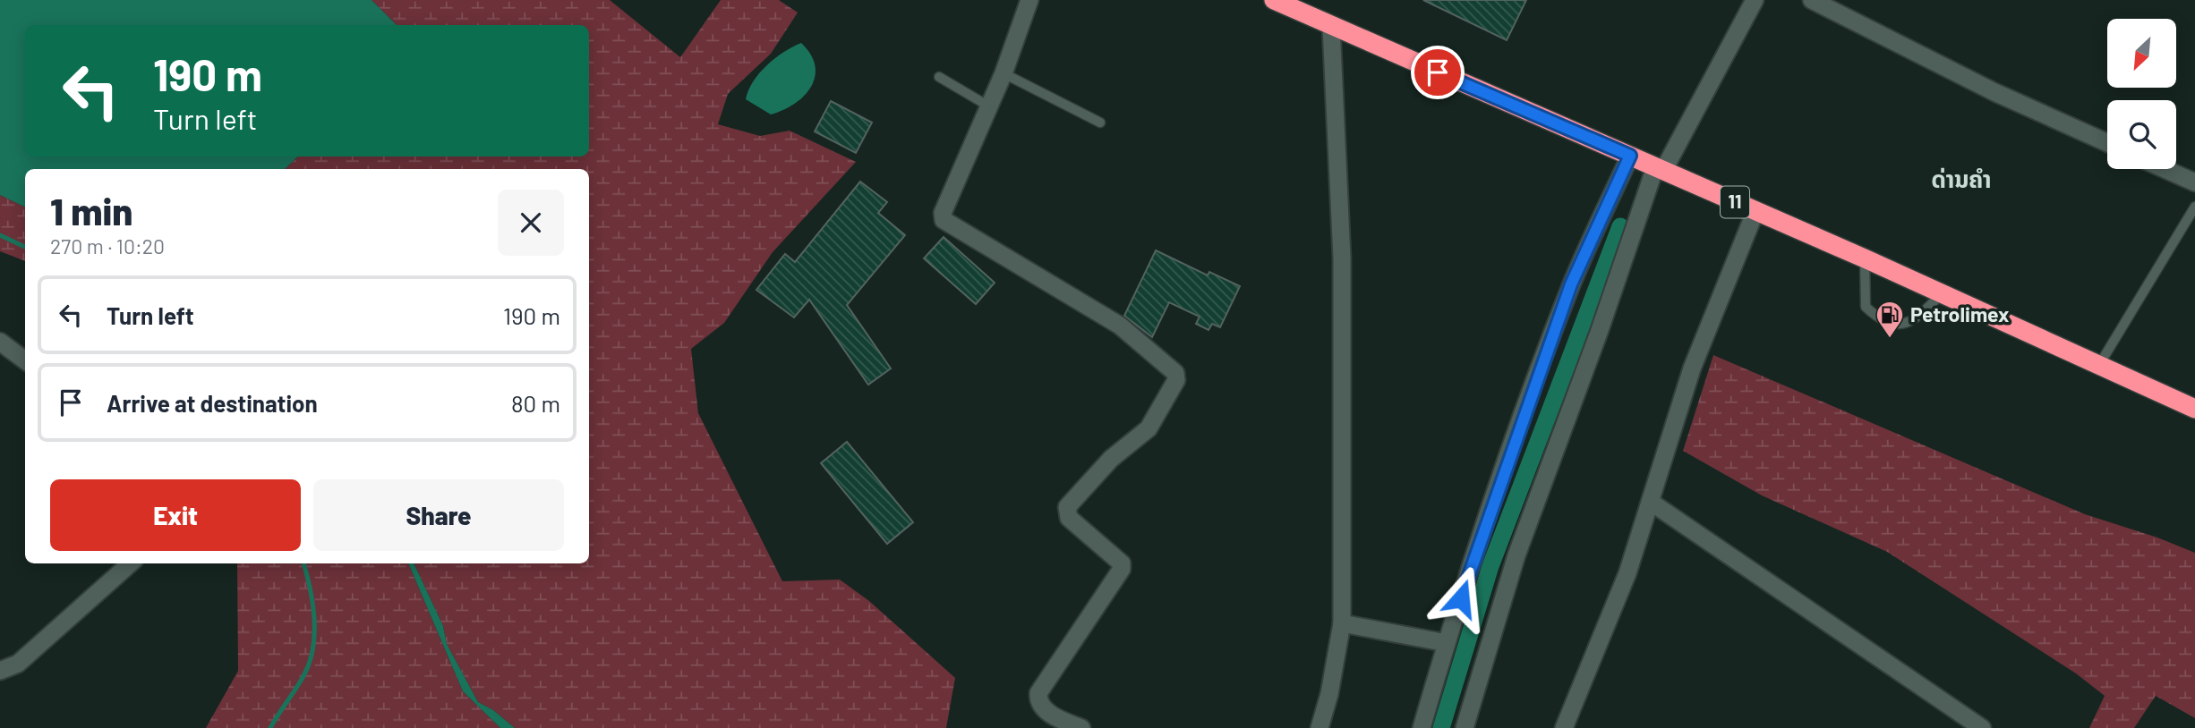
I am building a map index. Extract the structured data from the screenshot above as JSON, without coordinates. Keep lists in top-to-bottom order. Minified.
{"streets":{"highway":["11"]},"districts":["ດ່ານຄໍາ"],"places":{"fuel station":["Petrolimex"]},"north":"bottom left","page":{"turn":["190 m","Turn left"],"heading":["1 min","270 m · 10:20"],"list":[{"name":"Turn left","value":"190 m"},{"name":"Arrive at destination","value":"80 m"}],"buttons":["Exit","Share"]}}
